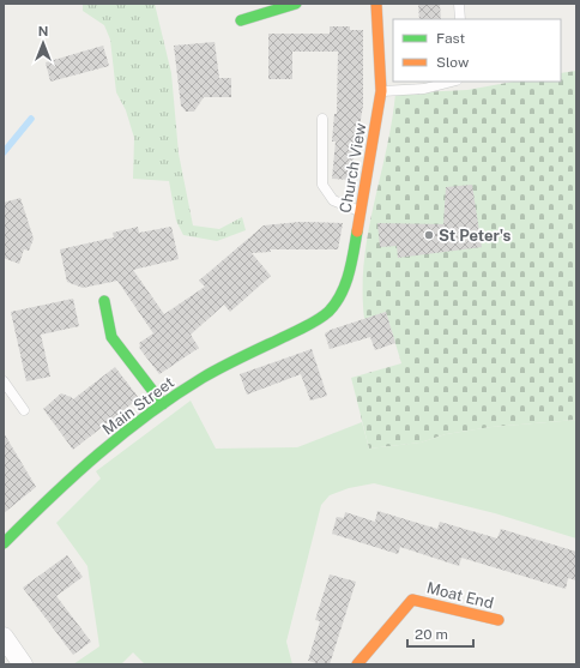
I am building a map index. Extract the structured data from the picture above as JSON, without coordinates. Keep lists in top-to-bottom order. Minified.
{"streets":{"street":["Church View","Main Street","Moat End"]},"crossings":[["Church View","Main Street"]],"places":["St Peter's"],"legend":["Fast","Slow"],"scale_bar":"20 m","north":"top"}
